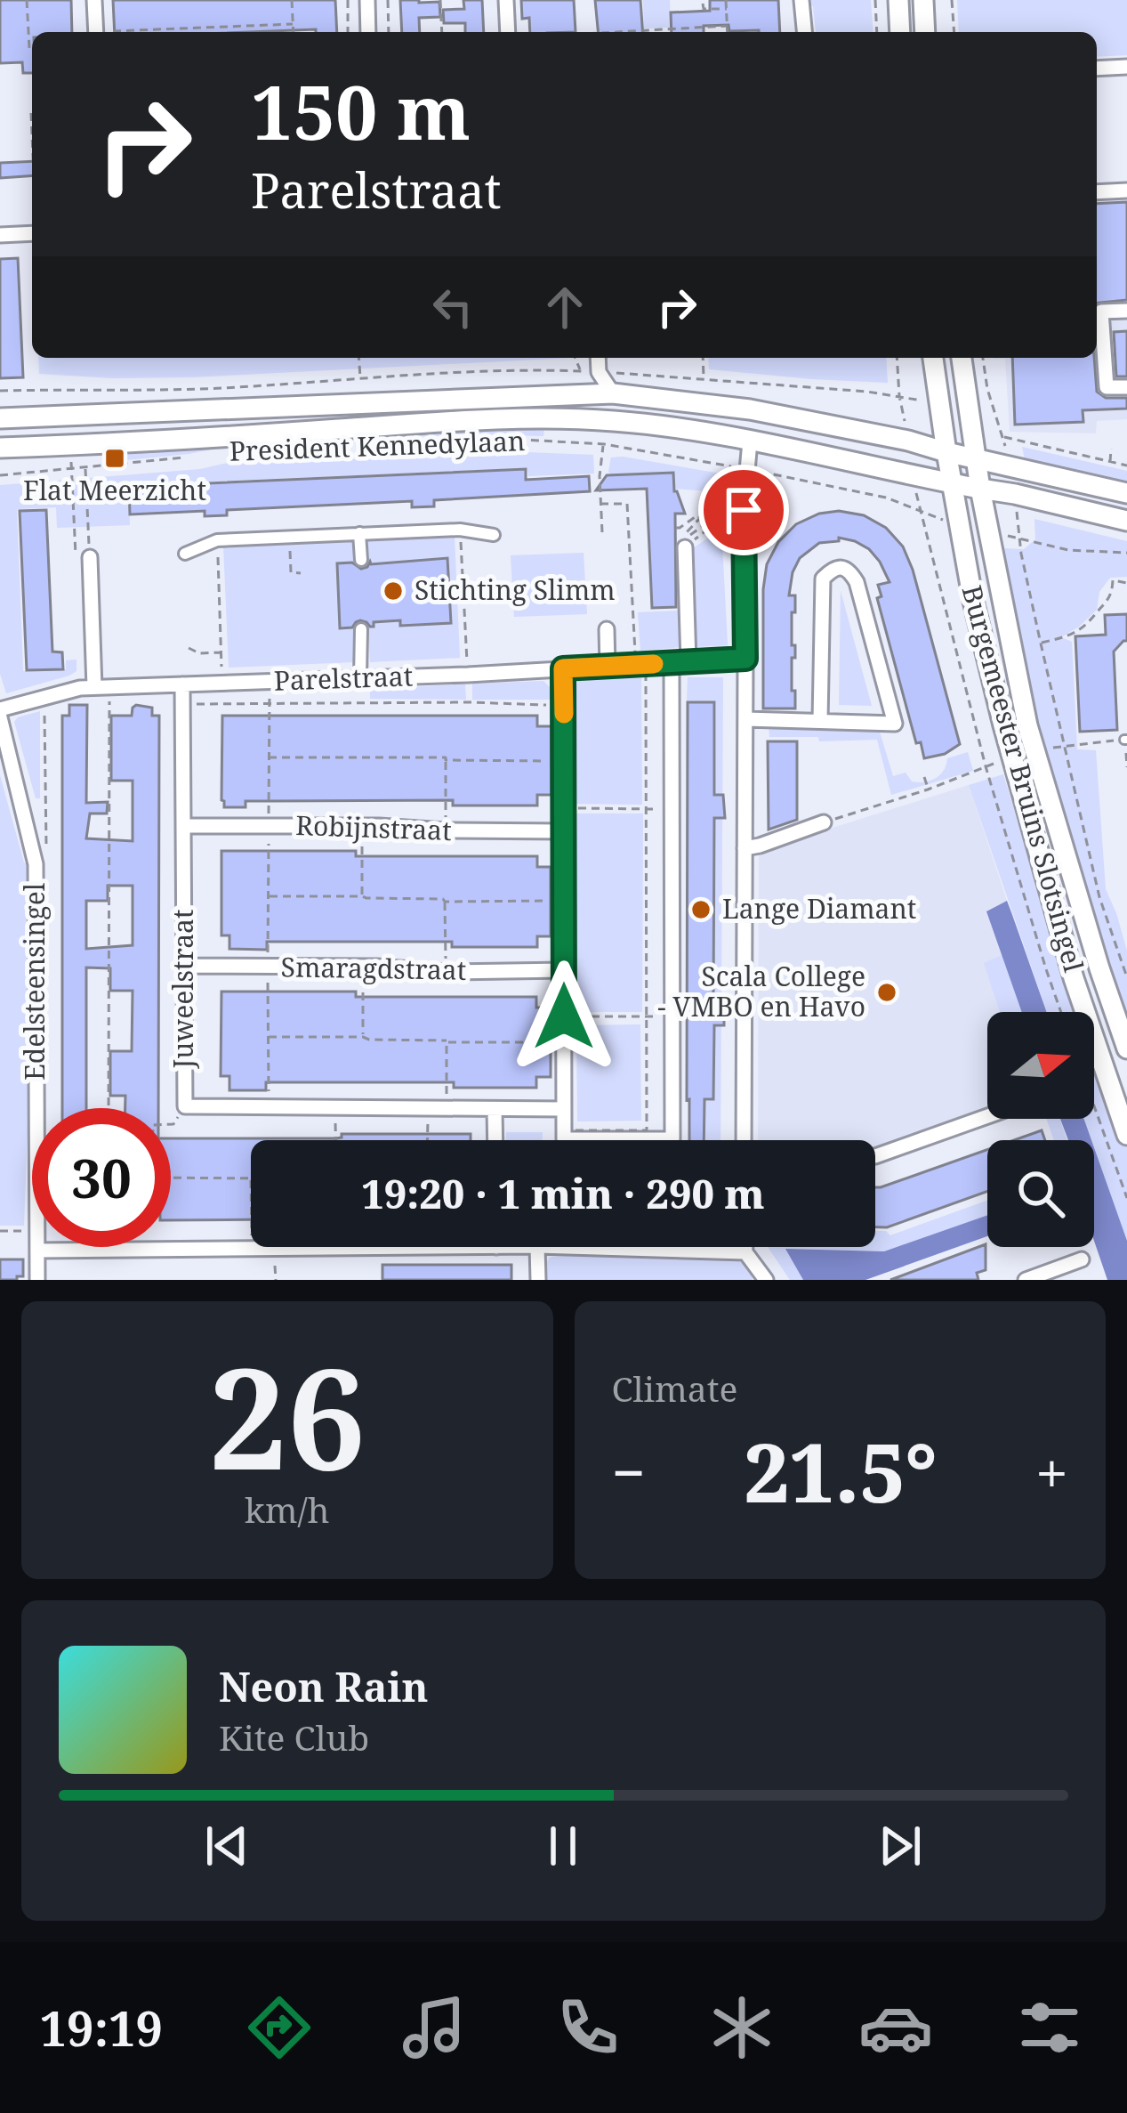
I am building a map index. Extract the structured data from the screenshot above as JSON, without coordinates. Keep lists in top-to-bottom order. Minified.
{"streets":{"main road":["President Kennedylaan","Burgemeester Bruins Slotsingel"],"street":["Parelstraat","Robijnstraat","Smaragdstraat","Edelsteensingel","Juweelstraat"]},"crossings":[["President Kennedylaan","Burgemeester Bruins Slotsingel"],["Parelstraat","Juweelstraat"],["Robijnstraat","Juweelstraat"],["Smaragdstraat","Juweelstraat"]],"places":{"transit":["Flat Meerzicht"],"other":["Stichting Slimm","Lange Diamant","Scala College - VMBO en Havo"]},"north":"right","page":{"turn":["150 m","Parelstraat"],"limit":"30","trip":"19:20 · 1 min · 290 m","tile":[["26","km/h"],"Climate"],"heat":["−","21.5°","+"],"song":["Neon Rain","Kite Club"],"tabs":"19:19"}}
